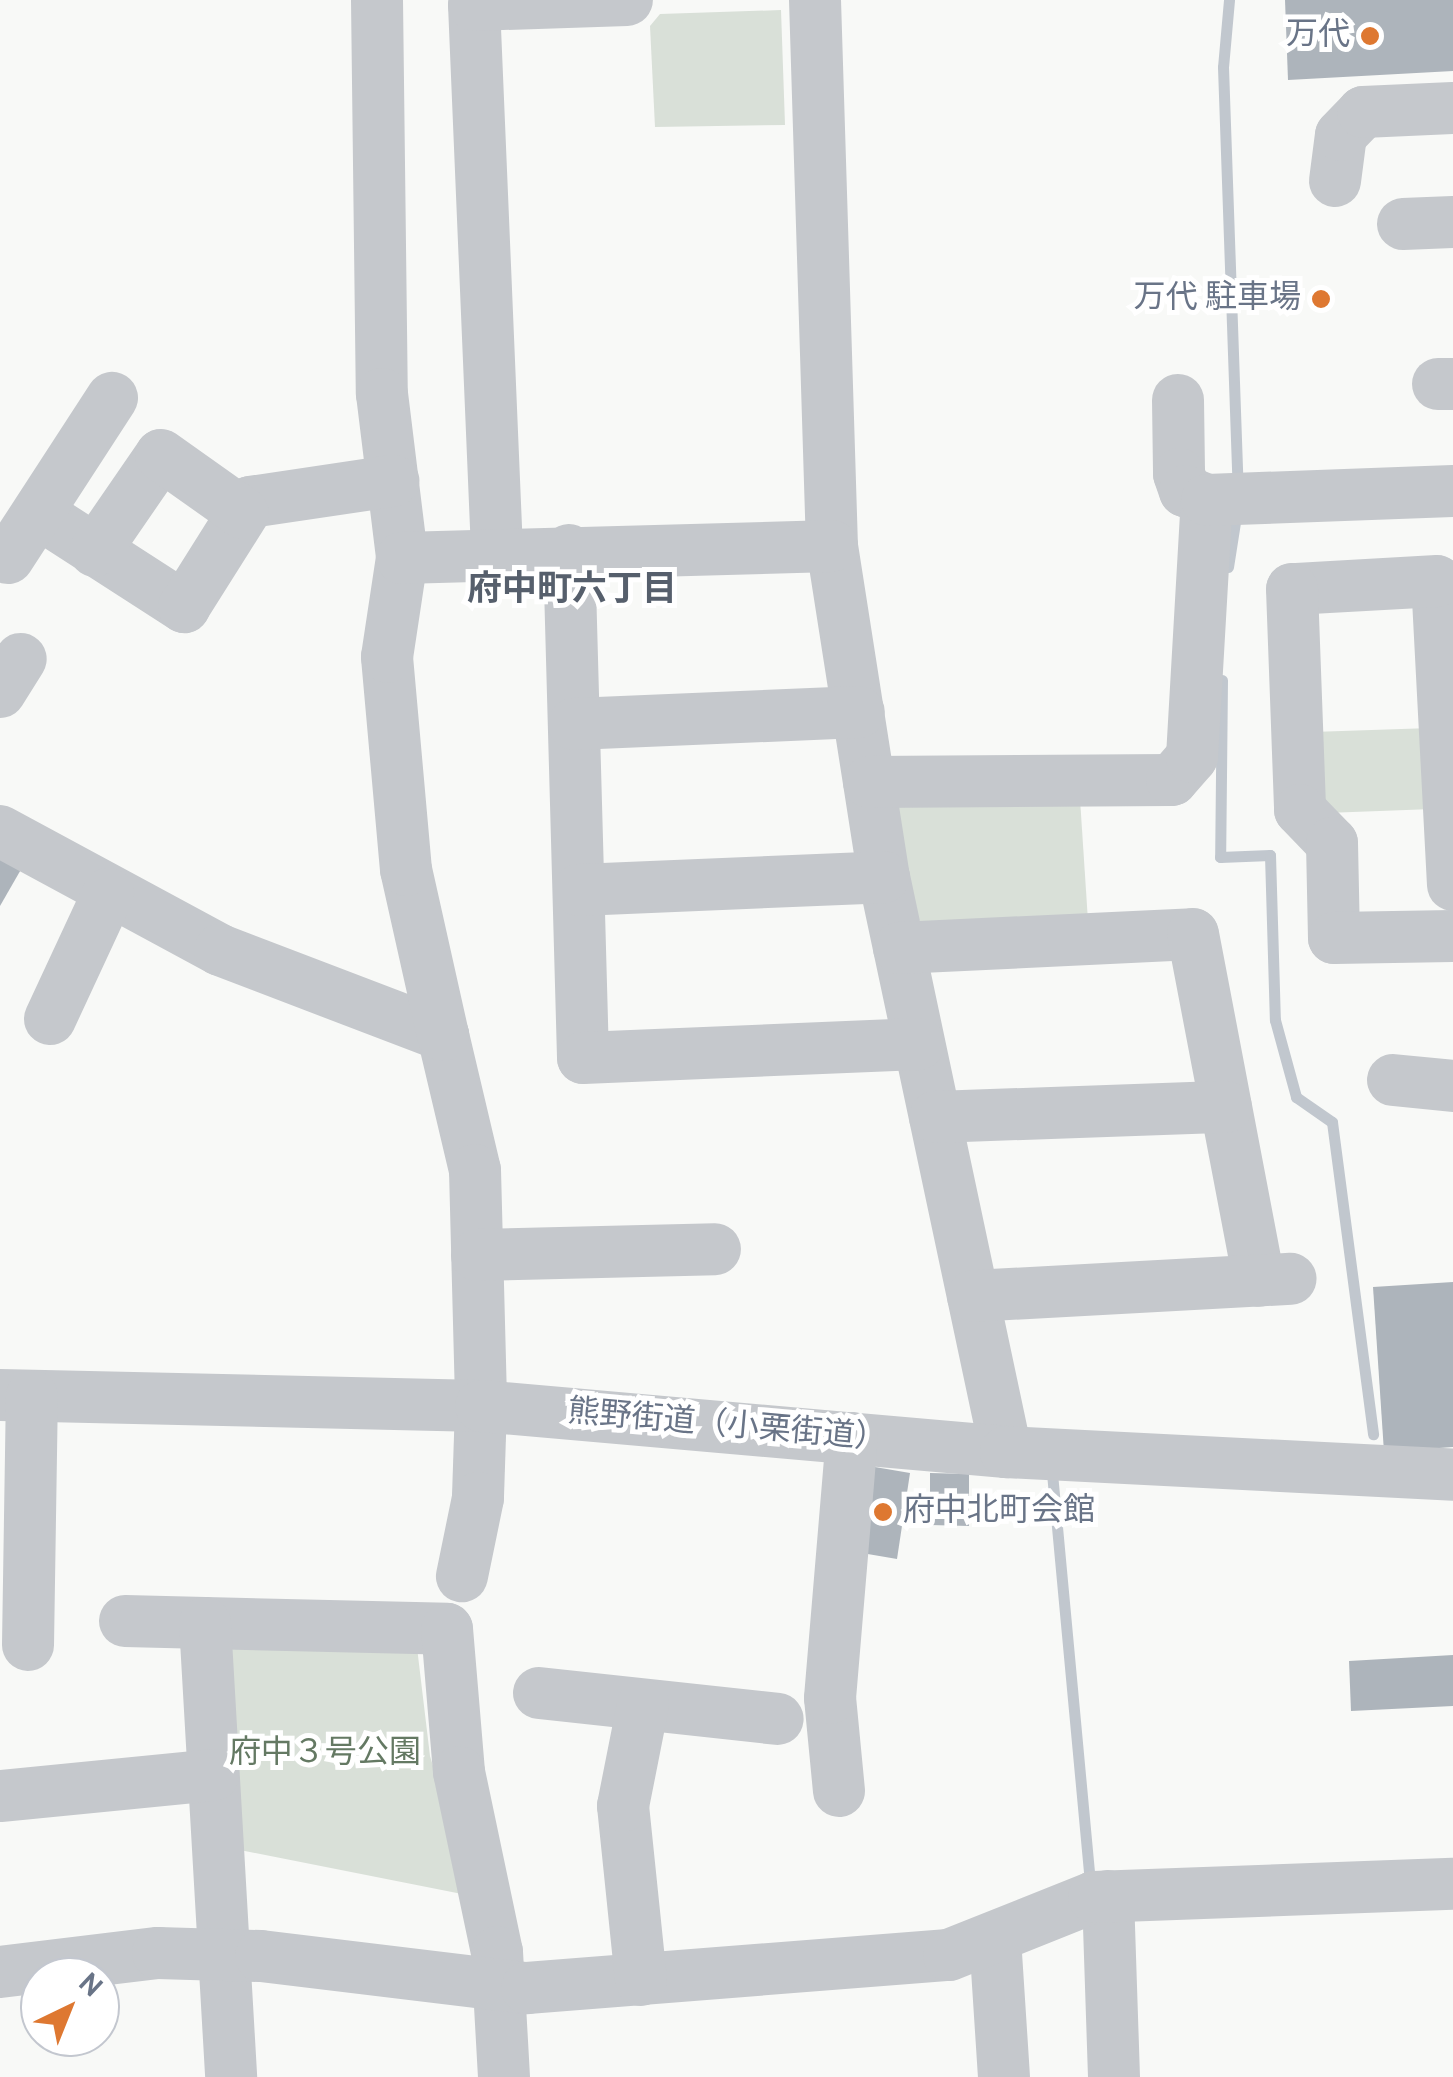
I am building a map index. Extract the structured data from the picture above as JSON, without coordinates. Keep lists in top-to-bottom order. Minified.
{"streets":{"street":["熊野街道（小栗街道）"]},"districts":["府中町六丁目"],"parks":["府中３号公園"],"places":["万代","万代 駐車場","府中北町会館"],"north":"top right"}
